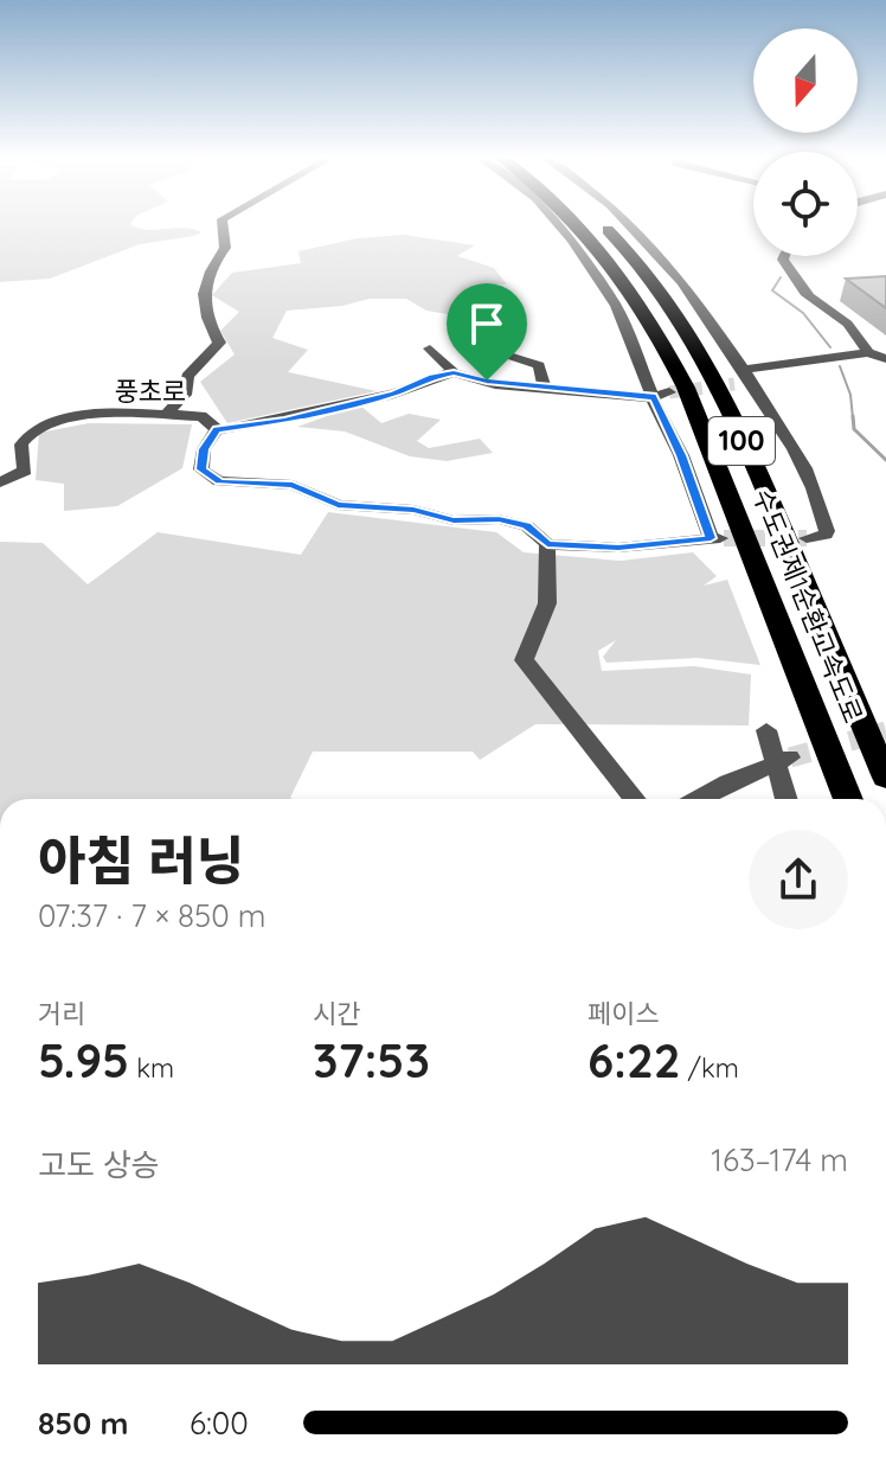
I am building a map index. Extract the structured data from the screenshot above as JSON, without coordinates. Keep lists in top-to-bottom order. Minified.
{"streets":{"highway":["100","수도권제1순환고속도로"],"street":["풍초로"]},"north":"bottom","page":{"heading":["아침 러닝","07:37 · 7 × 850 m"],"stats":[["거리","5.95 km"],["시간","37:53"],["페이스","6:22 /km"]],"chart":["고도 상승","163–174 m"],"list":[{"name":"850 m","note":"6:00"}]}}
